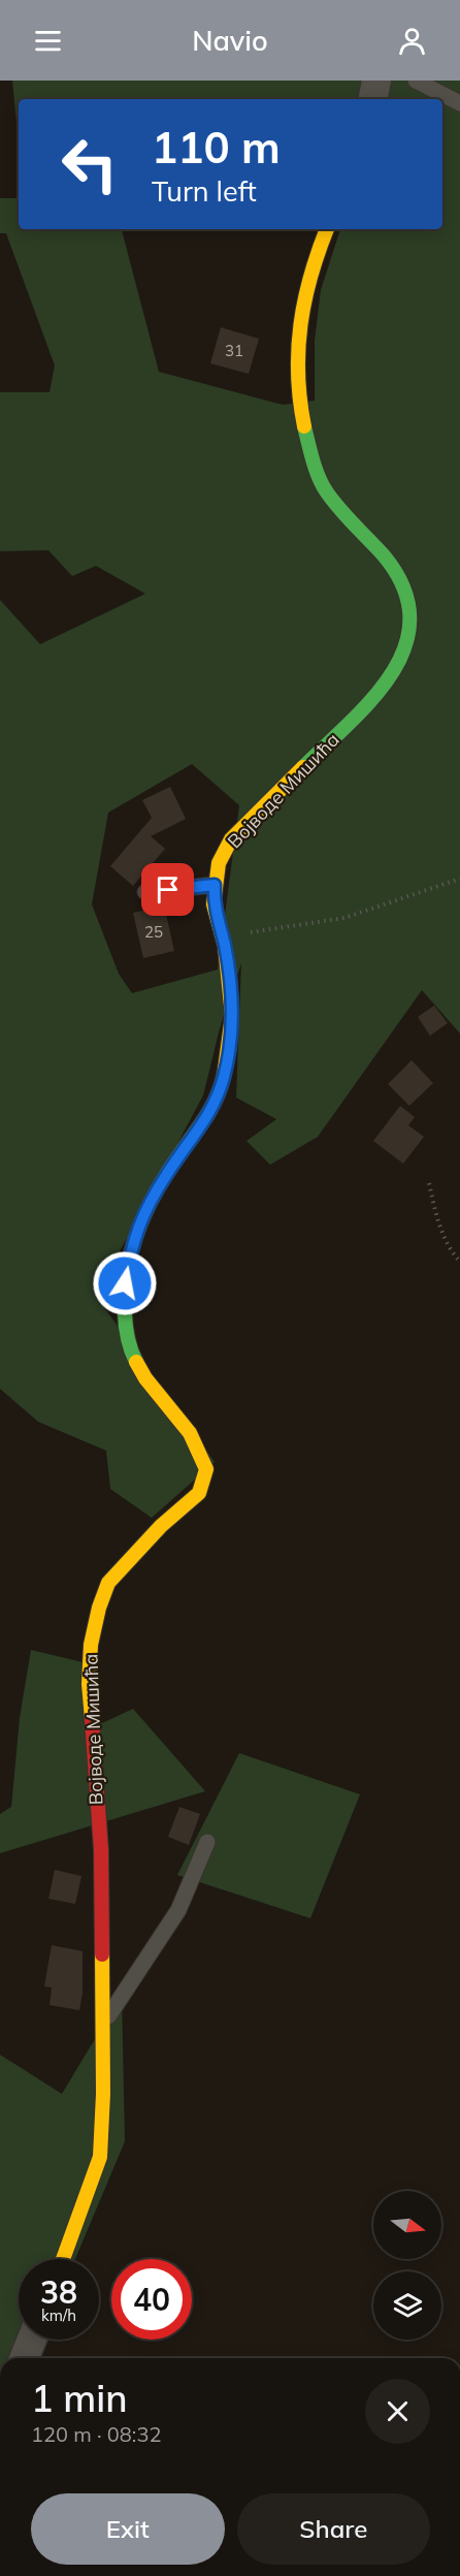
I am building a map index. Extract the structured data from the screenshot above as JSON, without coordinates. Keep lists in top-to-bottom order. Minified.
{"streets":{"street":["Војводе Мишића"]},"house_numbers":["31","25"],"north":"right","page":{"header":"Navio","turn":["110 m","Turn left"],"speed":"38 km/h","limit":"40","heading":["1 min","120 m · 08:32"],"buttons":["Exit","Share"]}}
